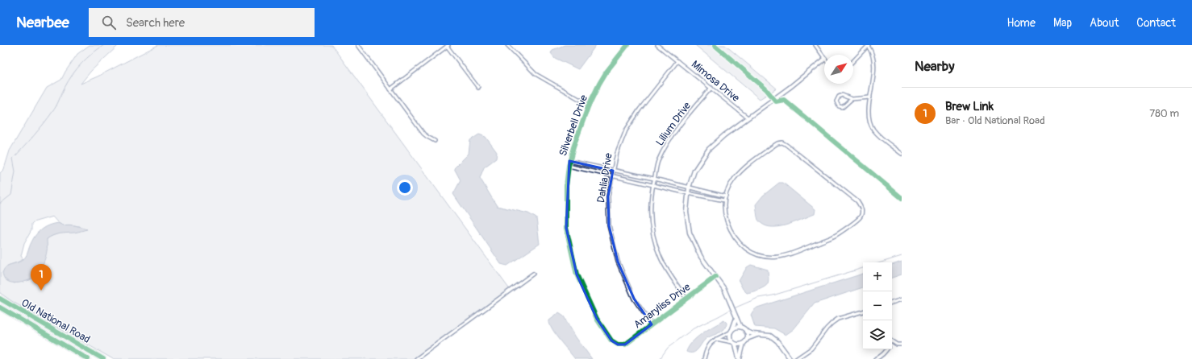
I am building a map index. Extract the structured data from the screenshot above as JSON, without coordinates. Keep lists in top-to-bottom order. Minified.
{"streets":{"main road":["Old National Road"],"street":["Mimosa Drive","Lilium Drive","Silverbell Drive","Dahlia Drive","Amaryliss Drive"]},"crossings":[["Mimosa Drive","Lilium Drive"],["Mimosa Drive","Dahlia Drive"],["Lilium Drive","Amaryliss Drive"],["Silverbell Drive","Amaryliss Drive"],["Dahlia Drive","Amaryliss Drive"]],"north":"top right","page":{"header":"Nearbee","search":"Search here","nav":["Home","Map","About","Contact"],"heading":"Nearby","list":[{"mark":"1","name":"Brew Link","note":"Bar · Old National Road","value":"780 m"}],"map_buttons":["+","−"],"pins":"1"}}
